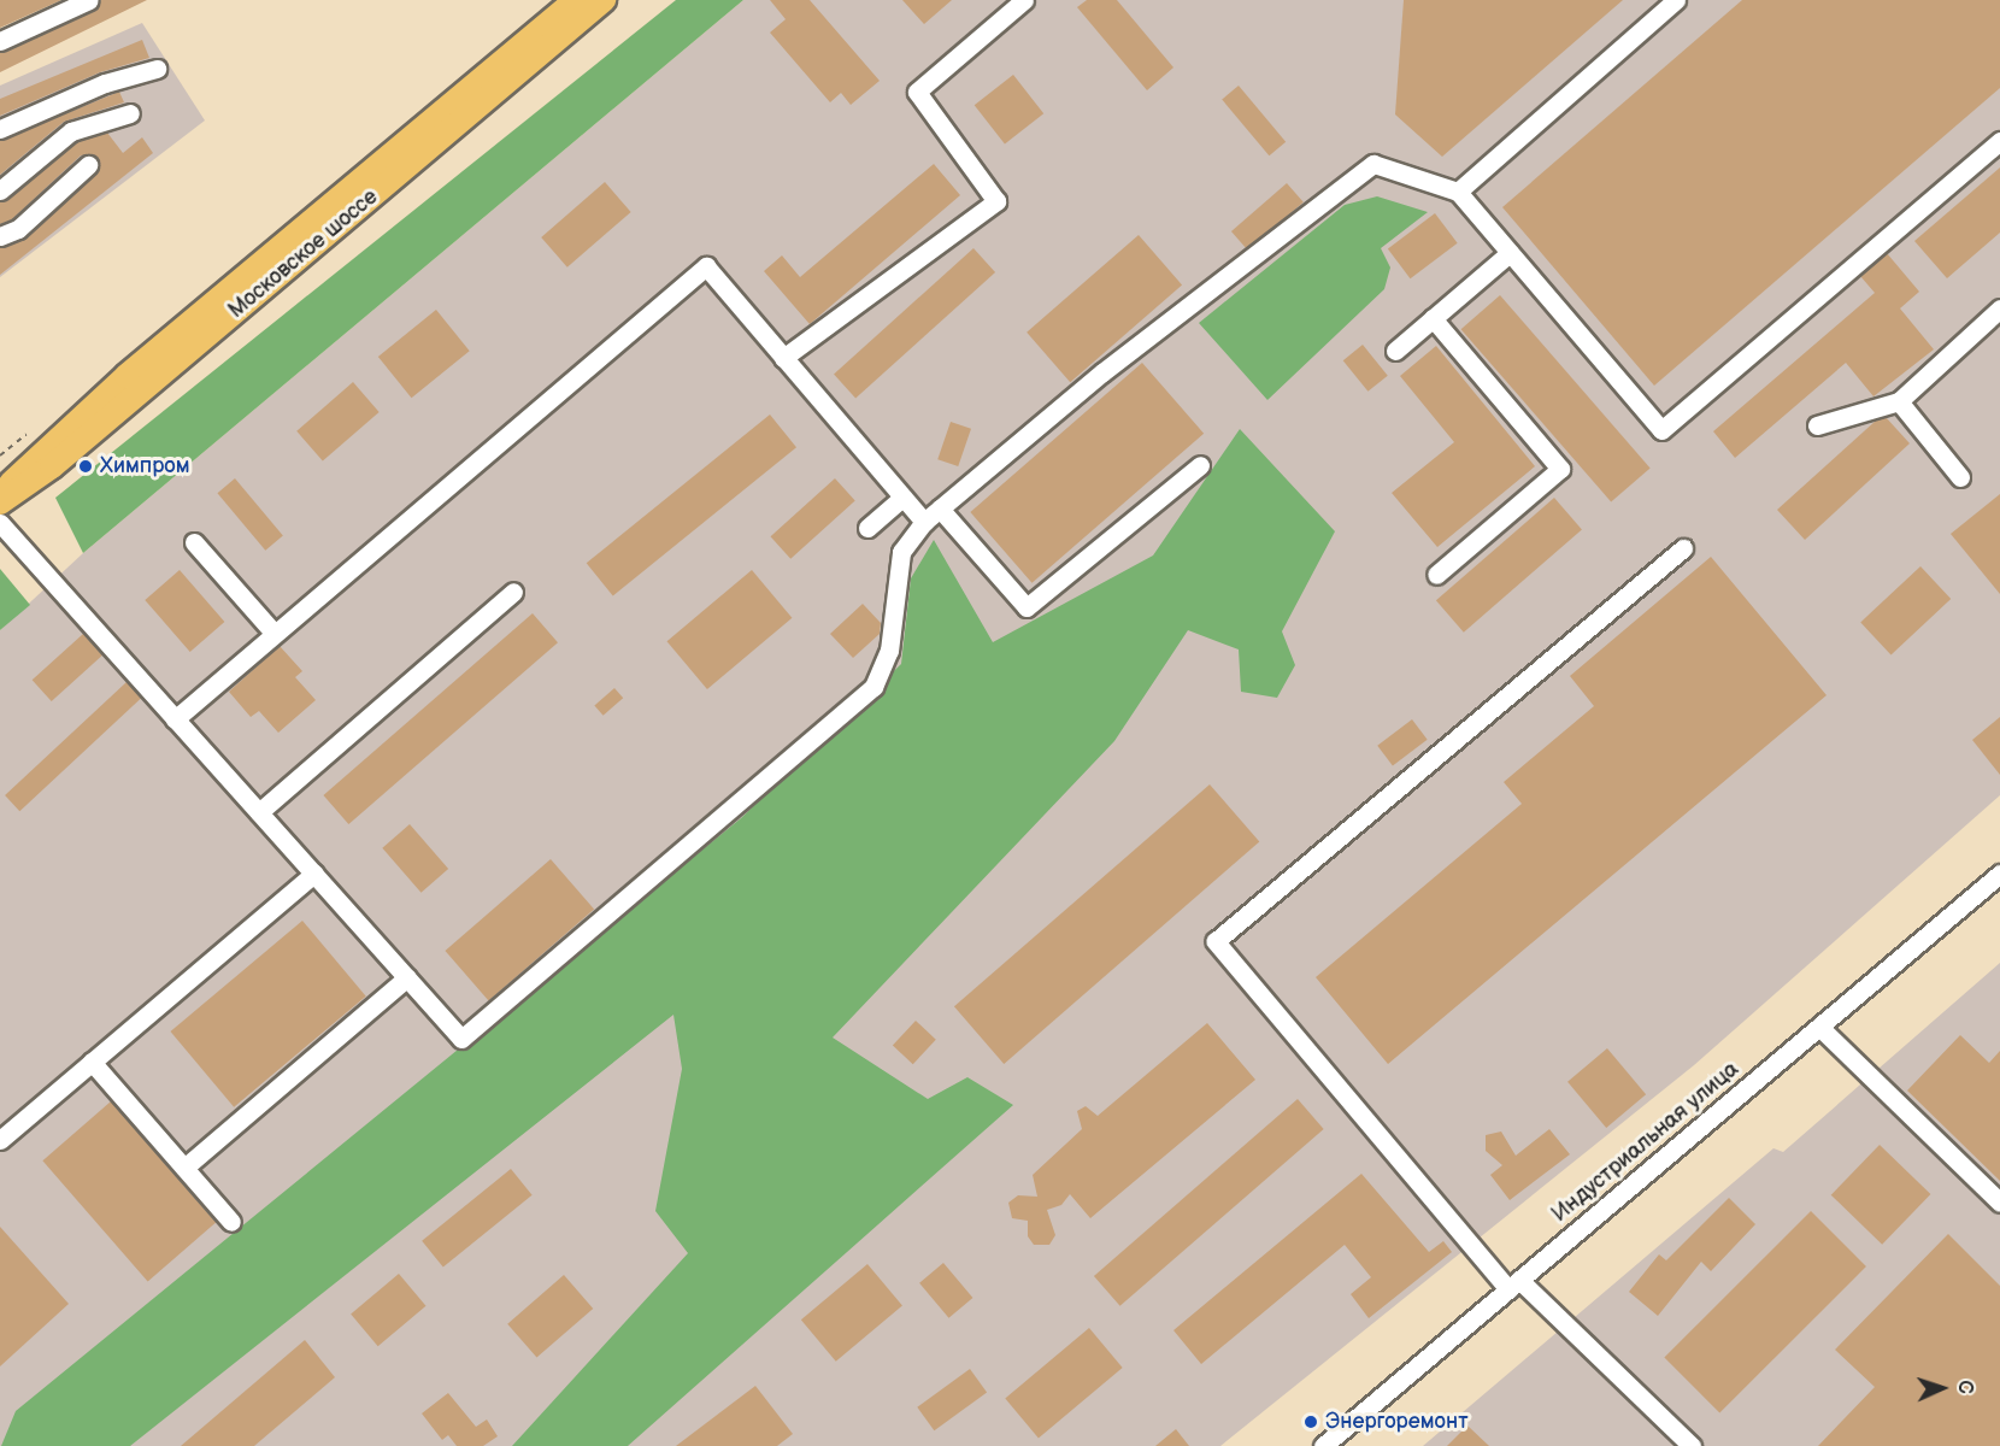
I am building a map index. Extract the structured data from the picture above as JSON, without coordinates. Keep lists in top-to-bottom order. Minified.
{"streets":{"main road":["Московское шоссе"],"street":["Индустриальная улица"]},"places":["Химпром","Энергоремонт"],"north":"right"}
